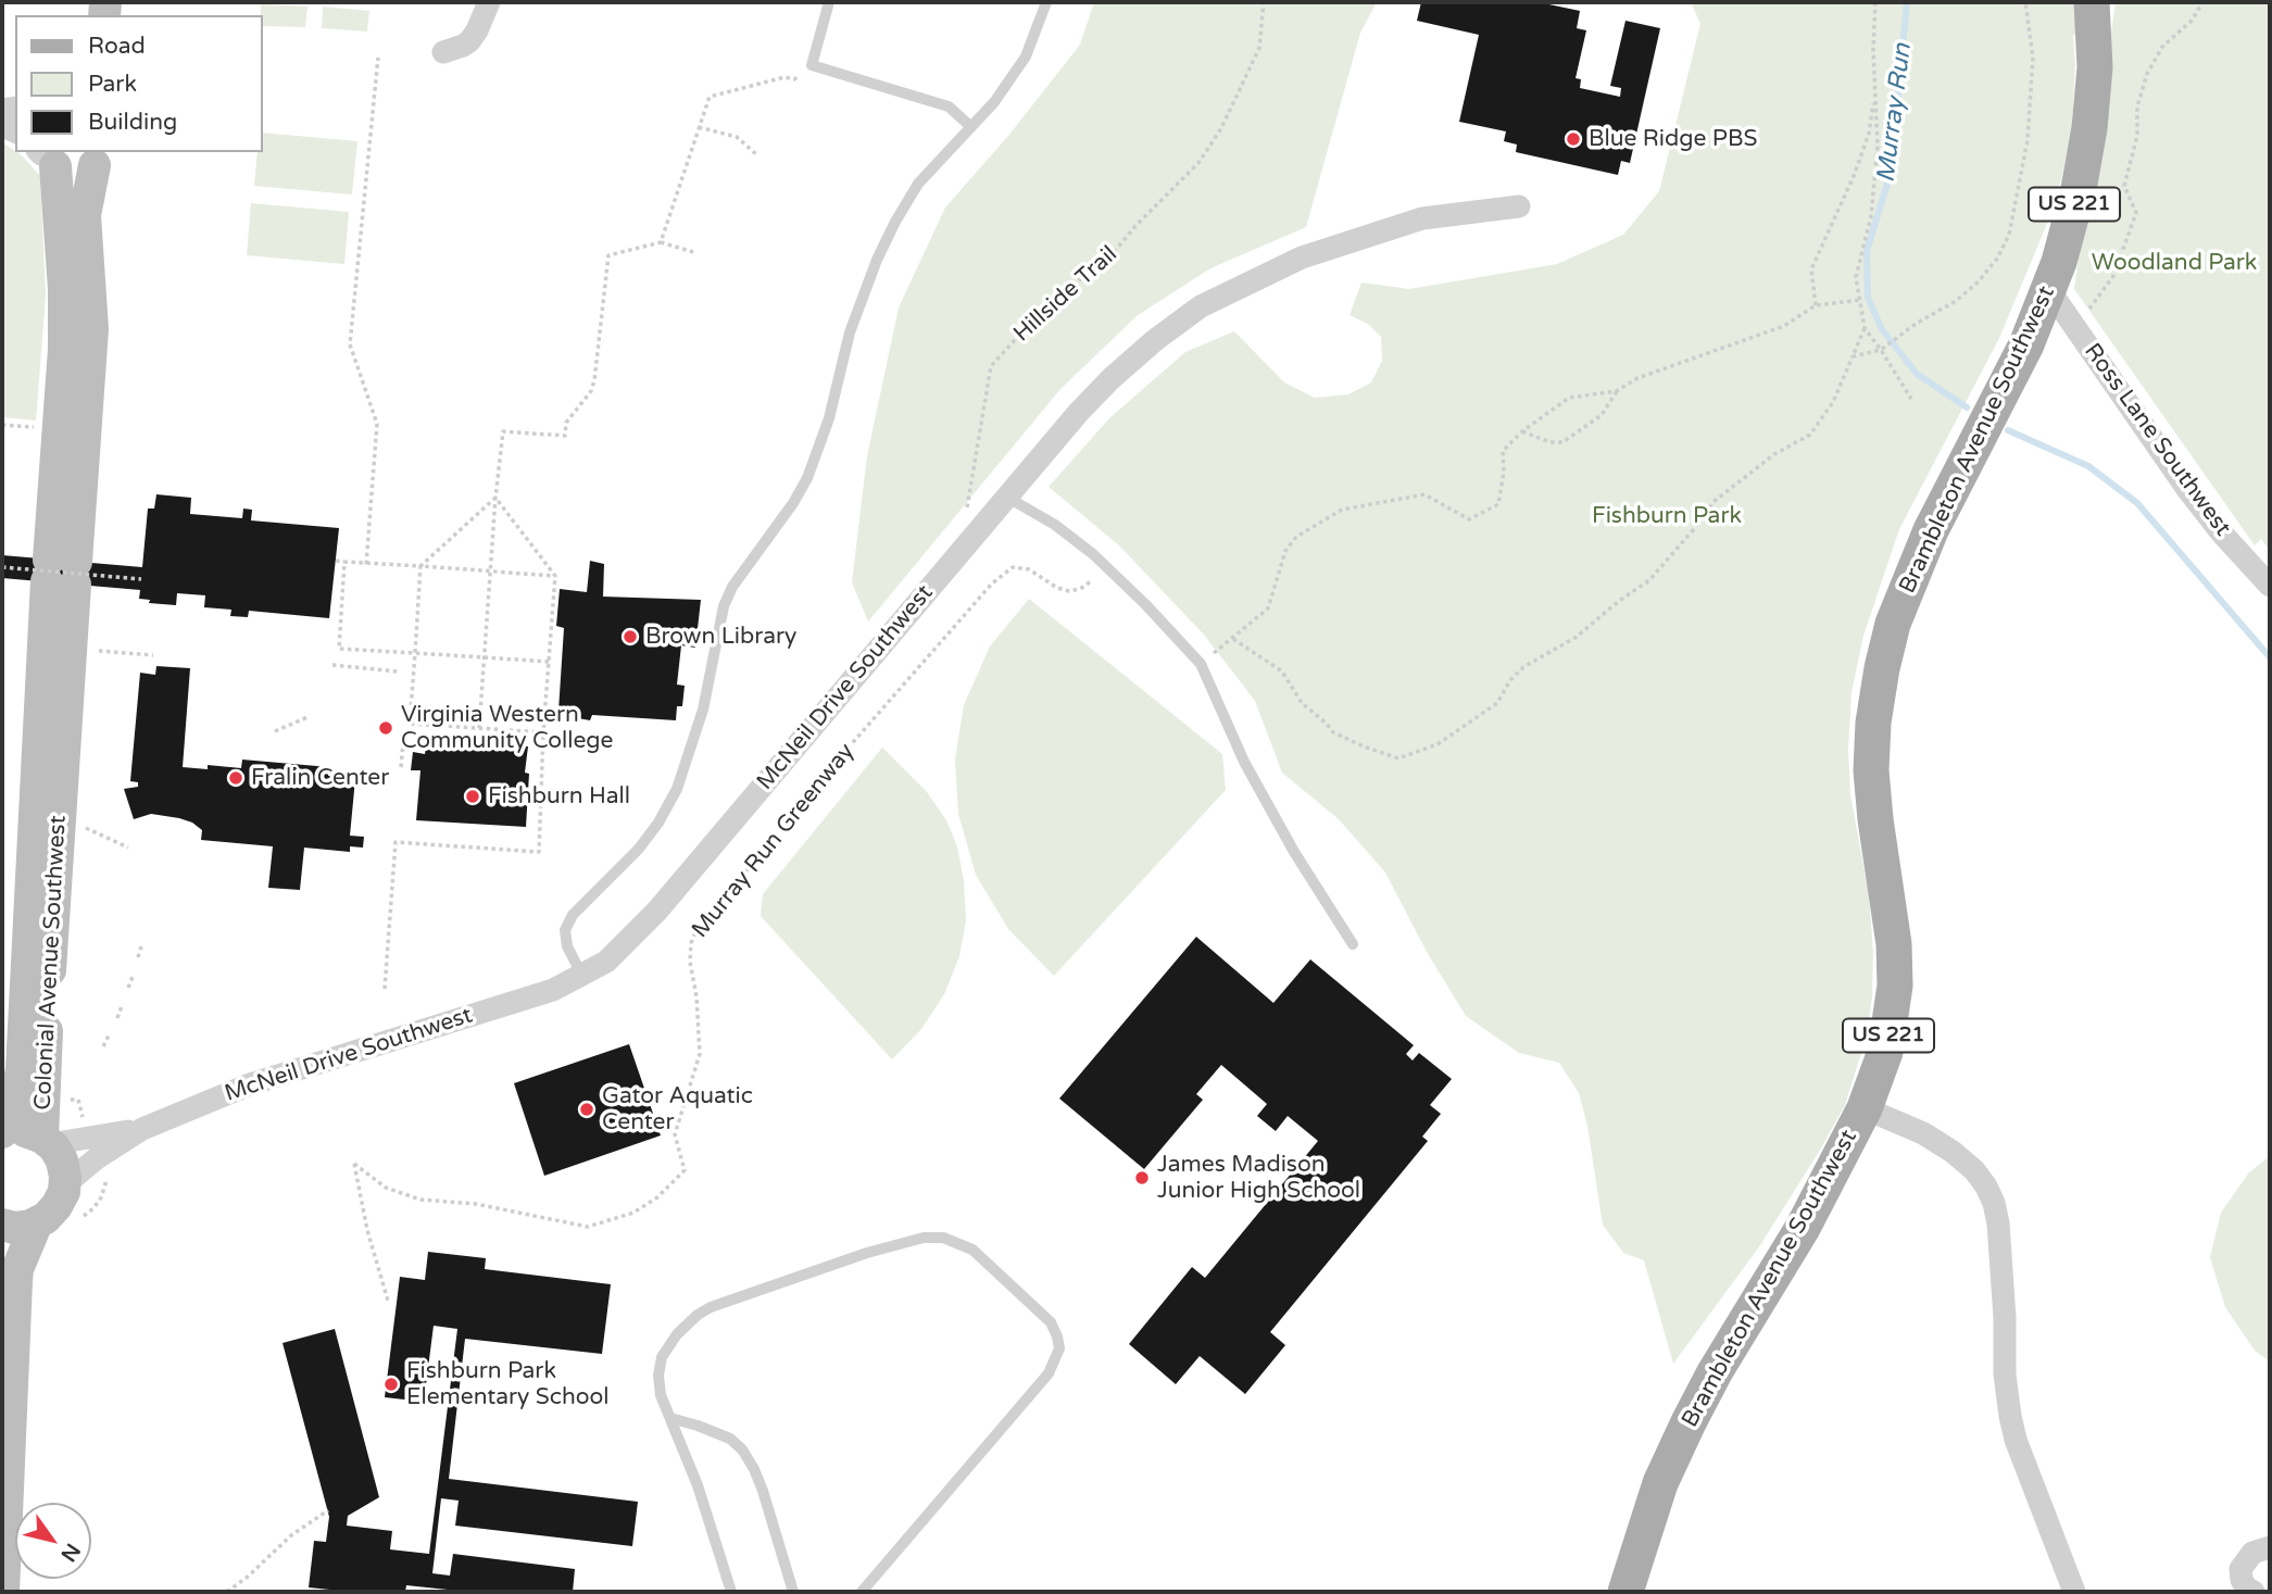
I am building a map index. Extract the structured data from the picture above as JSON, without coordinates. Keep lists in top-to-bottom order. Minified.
{"streets":{"main road":["US 221","Brambleton Avenue Southwest","Colonial Avenue Southwest"],"street":["Ross Lane Southwest","McNeil Drive Southwest"],"path":["Hillside Trail","Murray Run Greenway"]},"crossings":[["Hillside Trail","McNeil Drive Southwest"],["Brambleton Avenue Southwest","Ross Lane Southwest"],["McNeil Drive Southwest","Colonial Avenue Southwest"]],"water":["Murray Run"],"parks":["Woodland Park","Fishburn Park"],"places":["Blue Ridge PBS","Brown Library","Virginia Western Community College","Fralin Center","Fishburn Hall","Gator Aquatic Center","James Madison Junior High School","Fishburn Park Elementary School"],"legend":["Road","Park","Building"],"north":"bottom right"}
